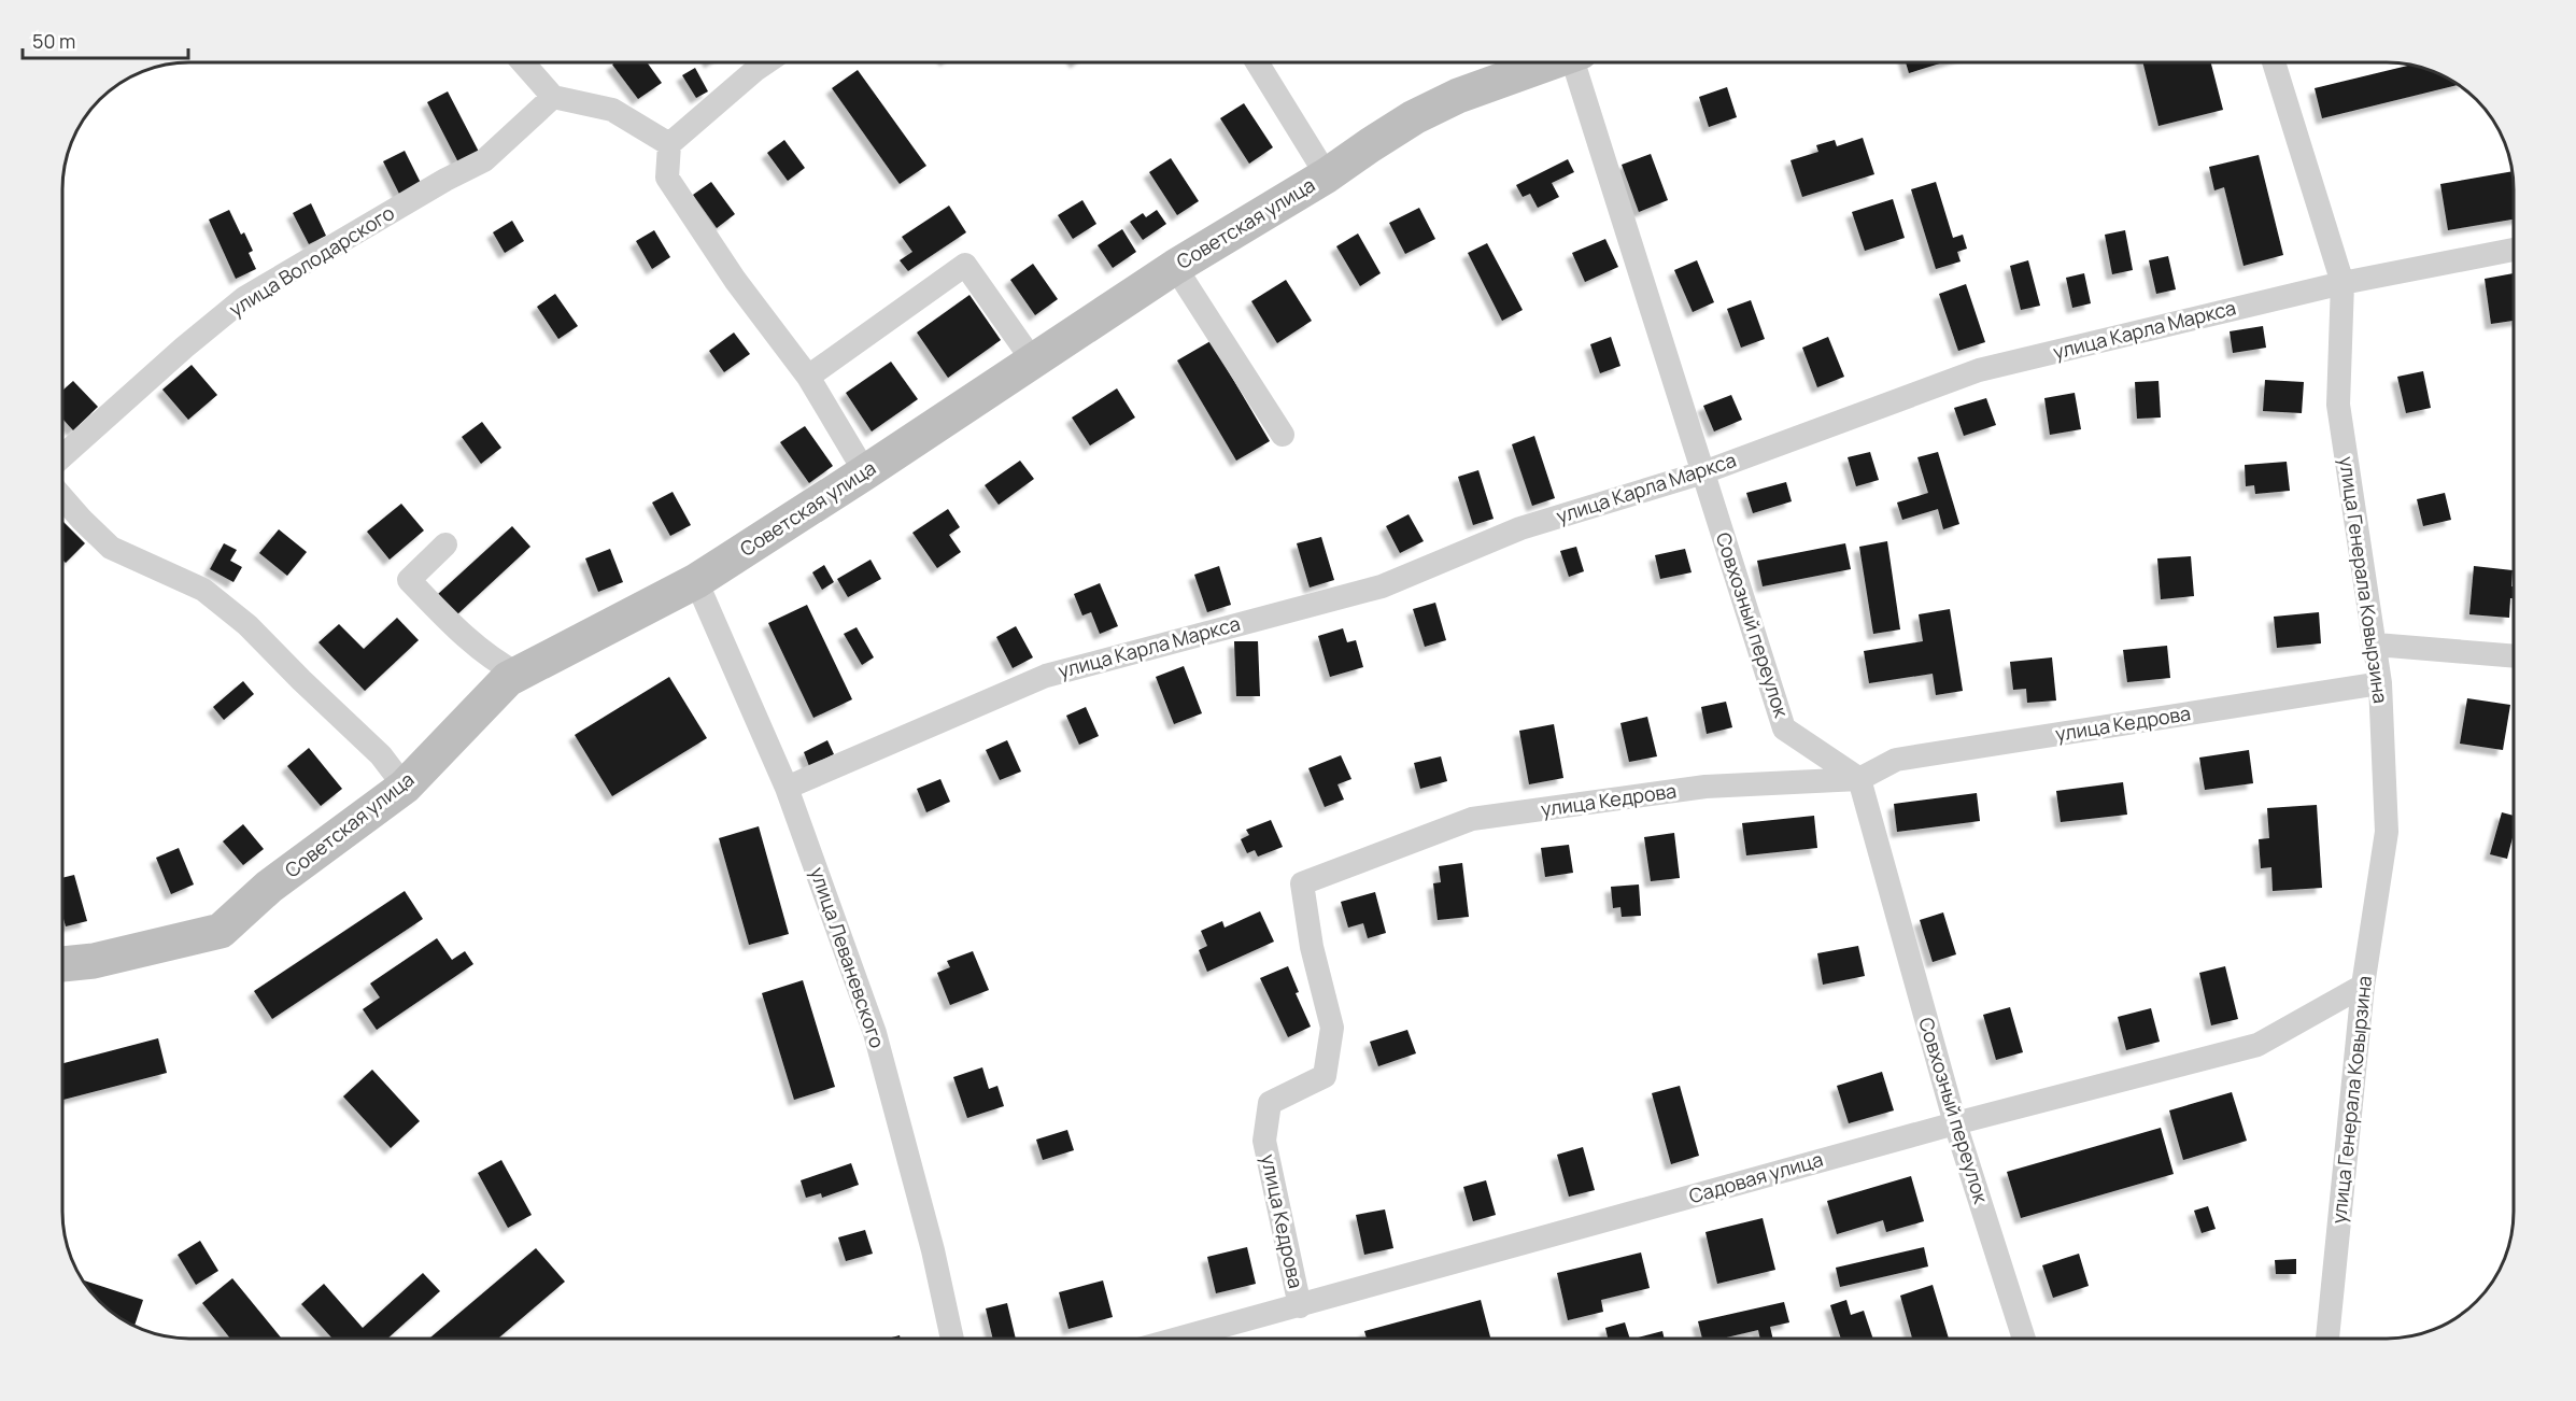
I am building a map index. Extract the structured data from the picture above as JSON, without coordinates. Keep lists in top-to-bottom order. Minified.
{"streets":{"street":["Советская улица","улица Володарского","улица Карла Маркса","улица Генерала Ковырзина","Совхозный переулок","улица Кедрова","улица Леваневского","Садовая улица"]},"crossings":[["Советская улица","улица Леваневского"],["улица Карла Маркса","улица Генерала Ковырзина"],["улица Карла Маркса","Совхозный переулок"],["улица Карла Маркса","улица Леваневского"],["улица Генерала Ковырзина","улица Кедрова"],["улица Генерала Ковырзина","Садовая улица"],["Совхозный переулок","улица Кедрова"],["Совхозный переулок","Садовая улица"],["улица Кедрова","Садовая улица"]],"scale_bar":"50 m"}
